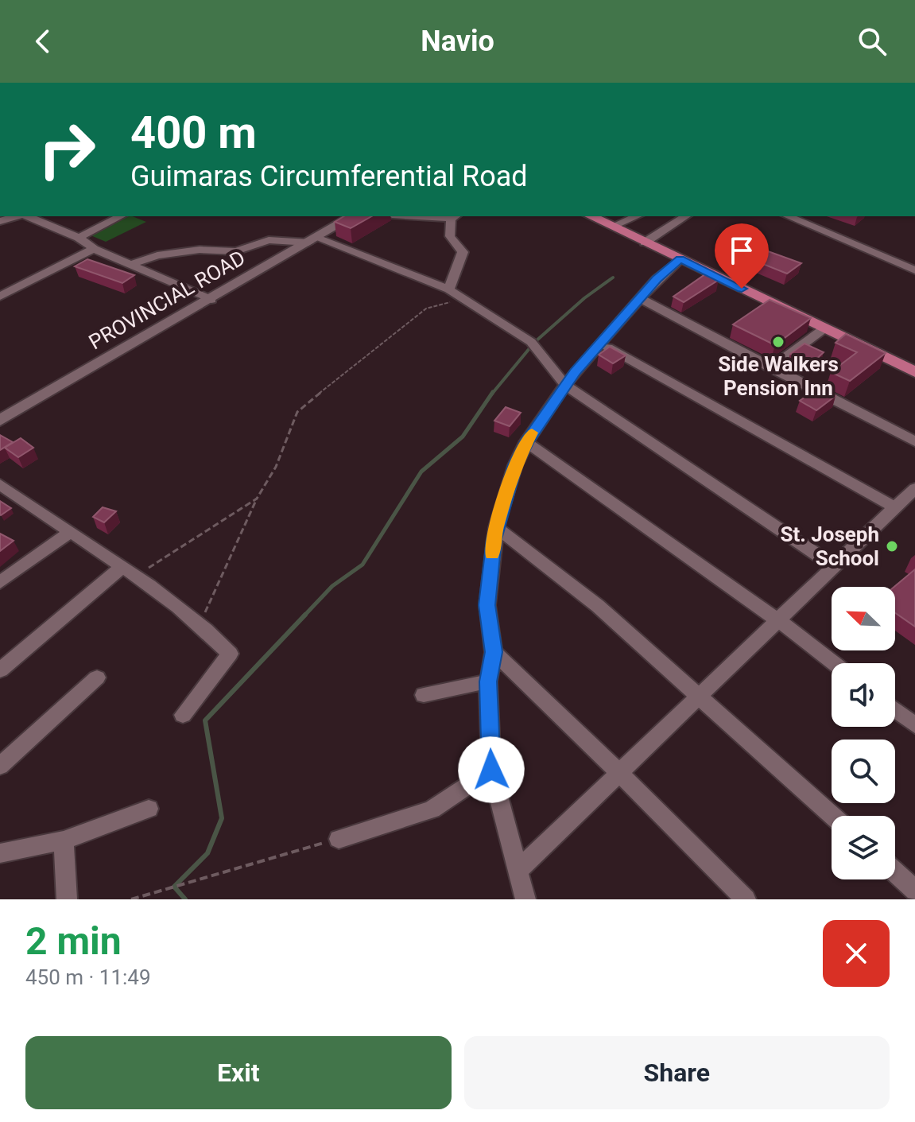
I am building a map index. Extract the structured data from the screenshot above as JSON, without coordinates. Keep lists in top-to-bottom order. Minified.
{"streets":{"street":["PROVINCIAL ROAD"]},"places":["Side Walkers Pension Inn","St. Joseph School"],"north":"top left","page":{"header":"Navio","turn":["400 m","Guimaras Circumferential Road"],"heading":["2 min","450 m · 11:49"],"buttons":["Exit","Share"]}}
